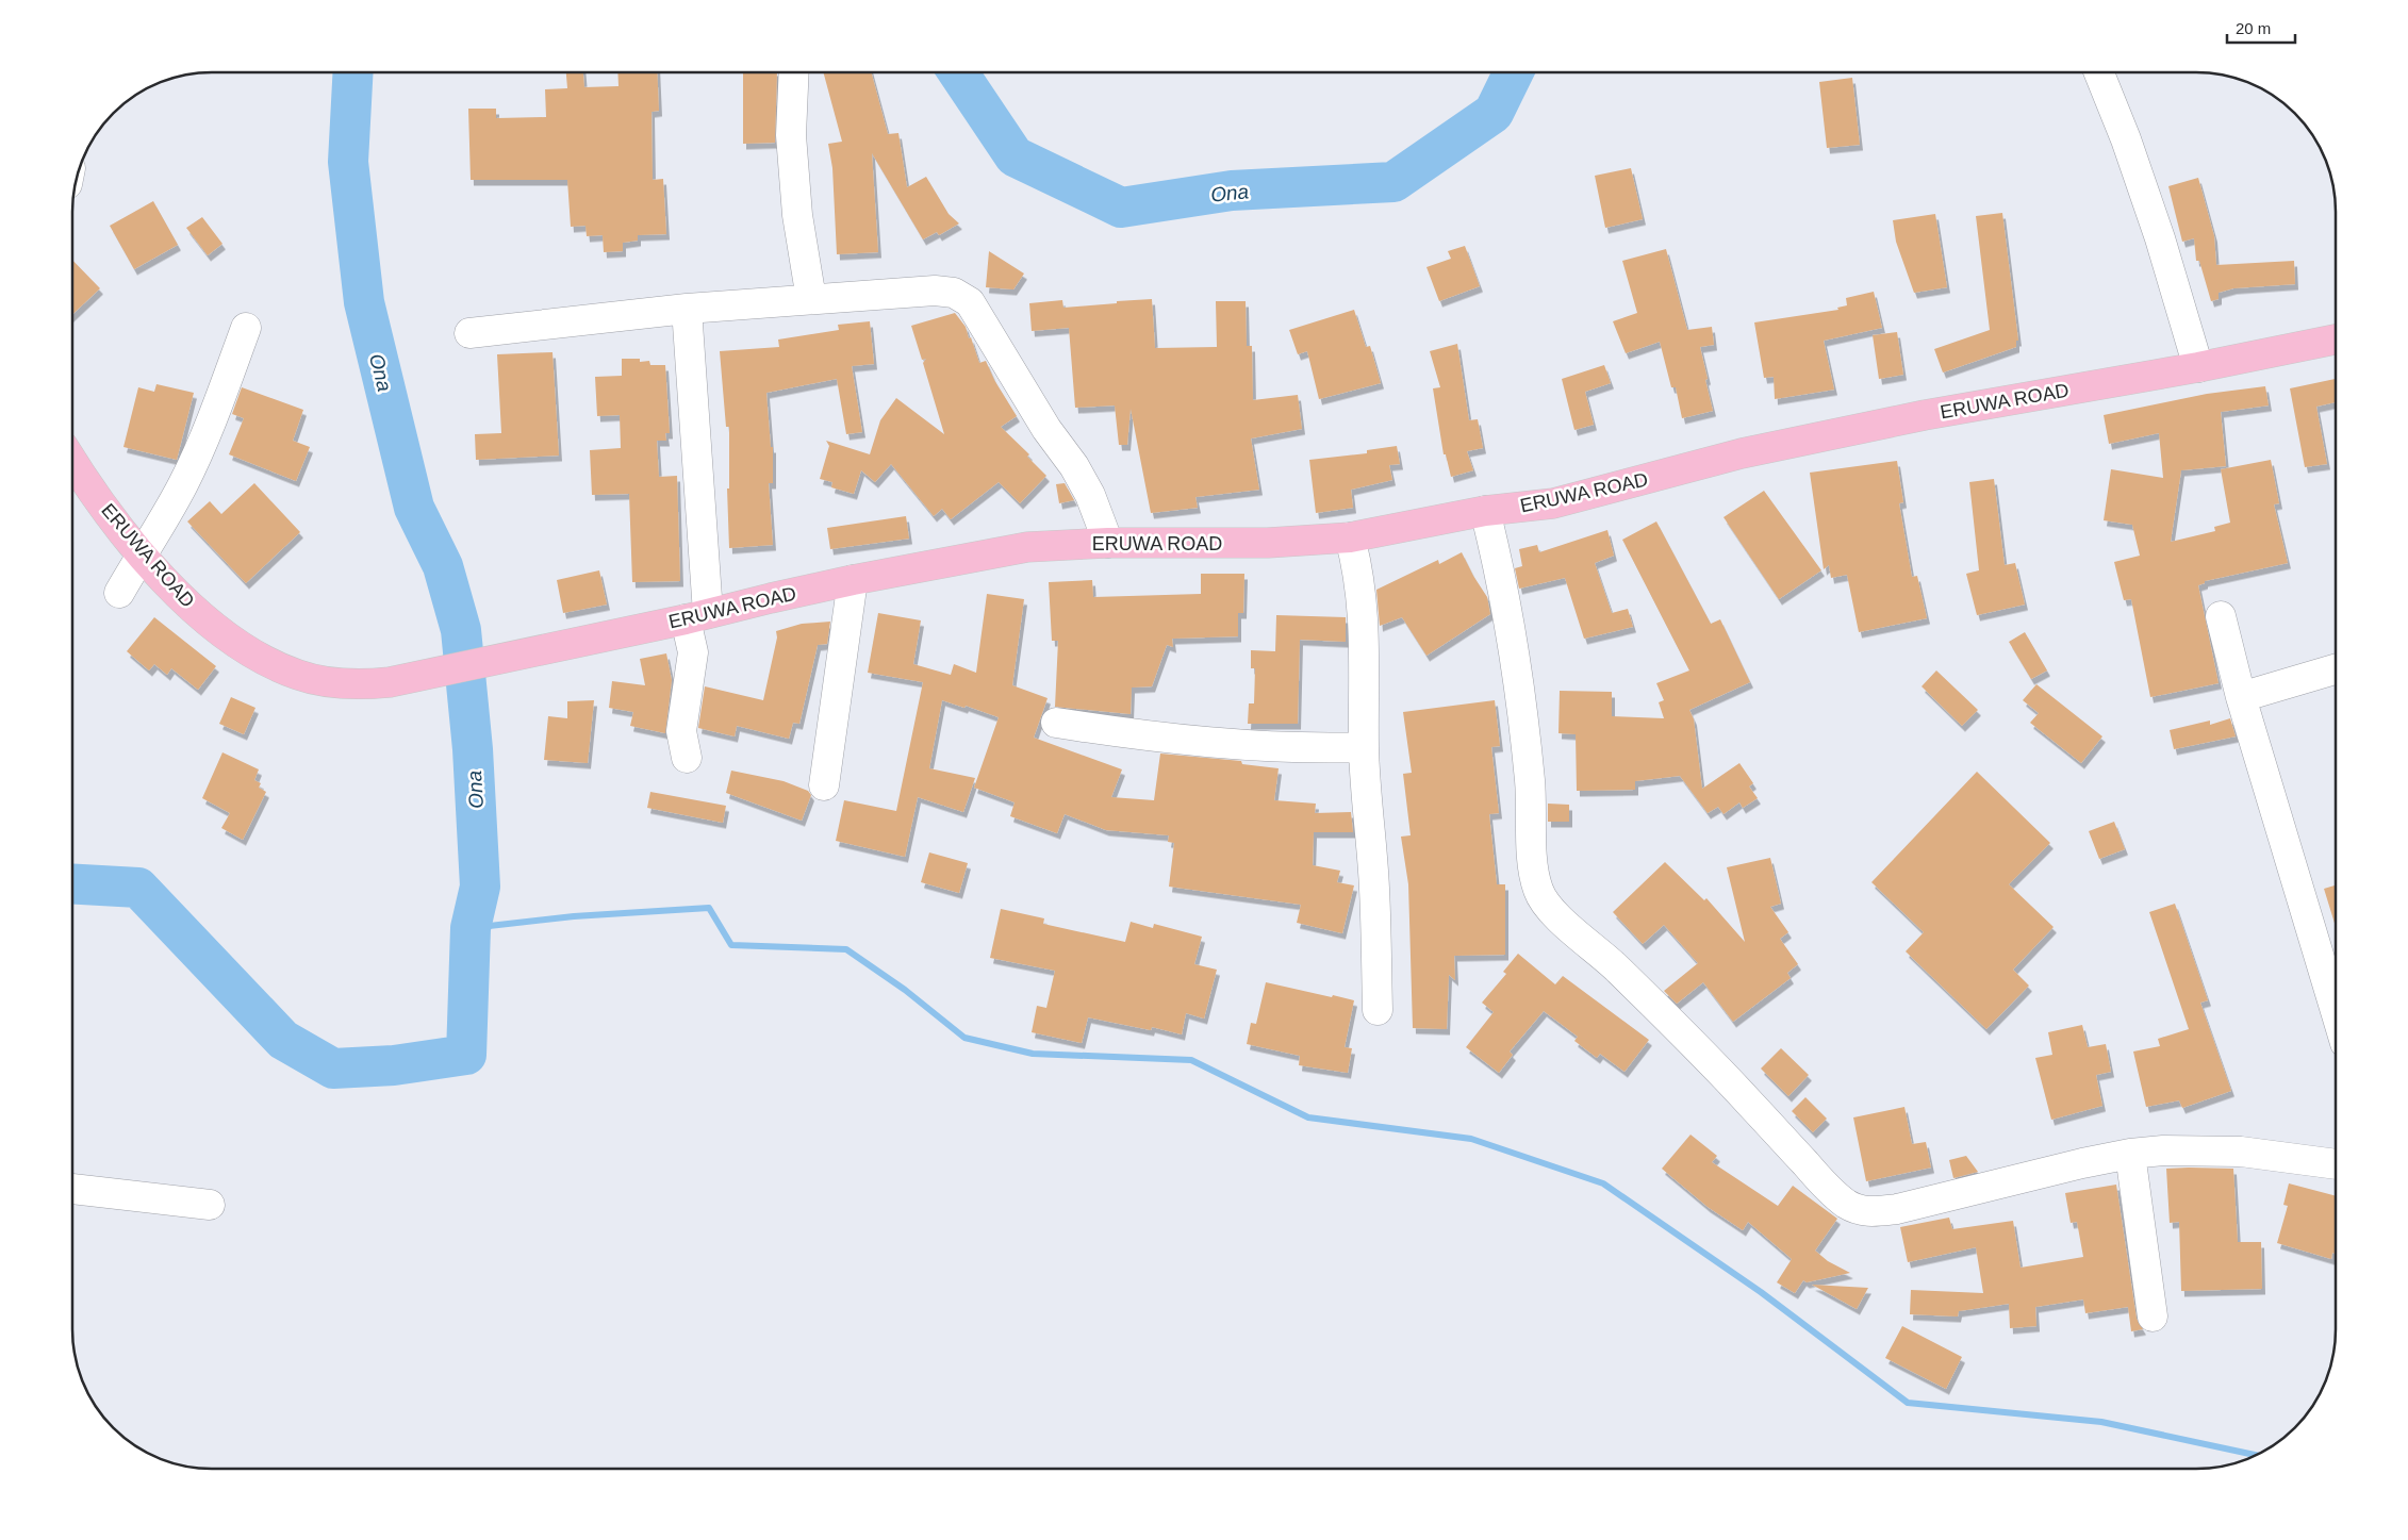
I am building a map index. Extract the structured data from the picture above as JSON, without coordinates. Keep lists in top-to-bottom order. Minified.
{"streets":{"main road":["ERUWA ROAD"]},"water":["Ona"],"scale_bar":"20 m"}
